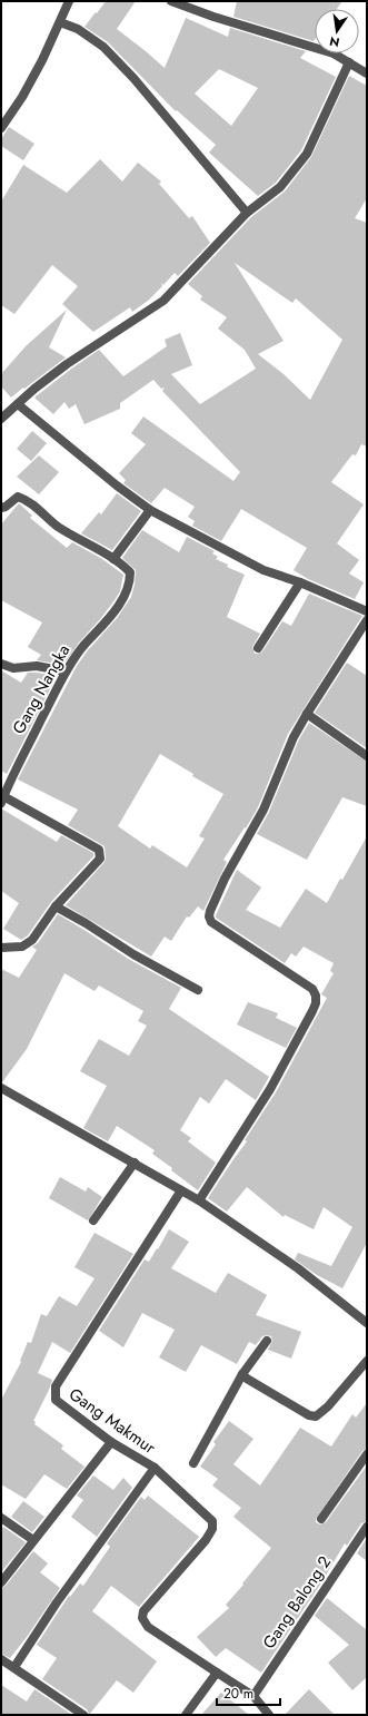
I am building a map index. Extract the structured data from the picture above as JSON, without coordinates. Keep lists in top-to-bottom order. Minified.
{"streets":{"street":["Gang Nangka","Gang Makmur","Gang Balong 2"]},"scale_bar":"20 m","north":"bottom"}
